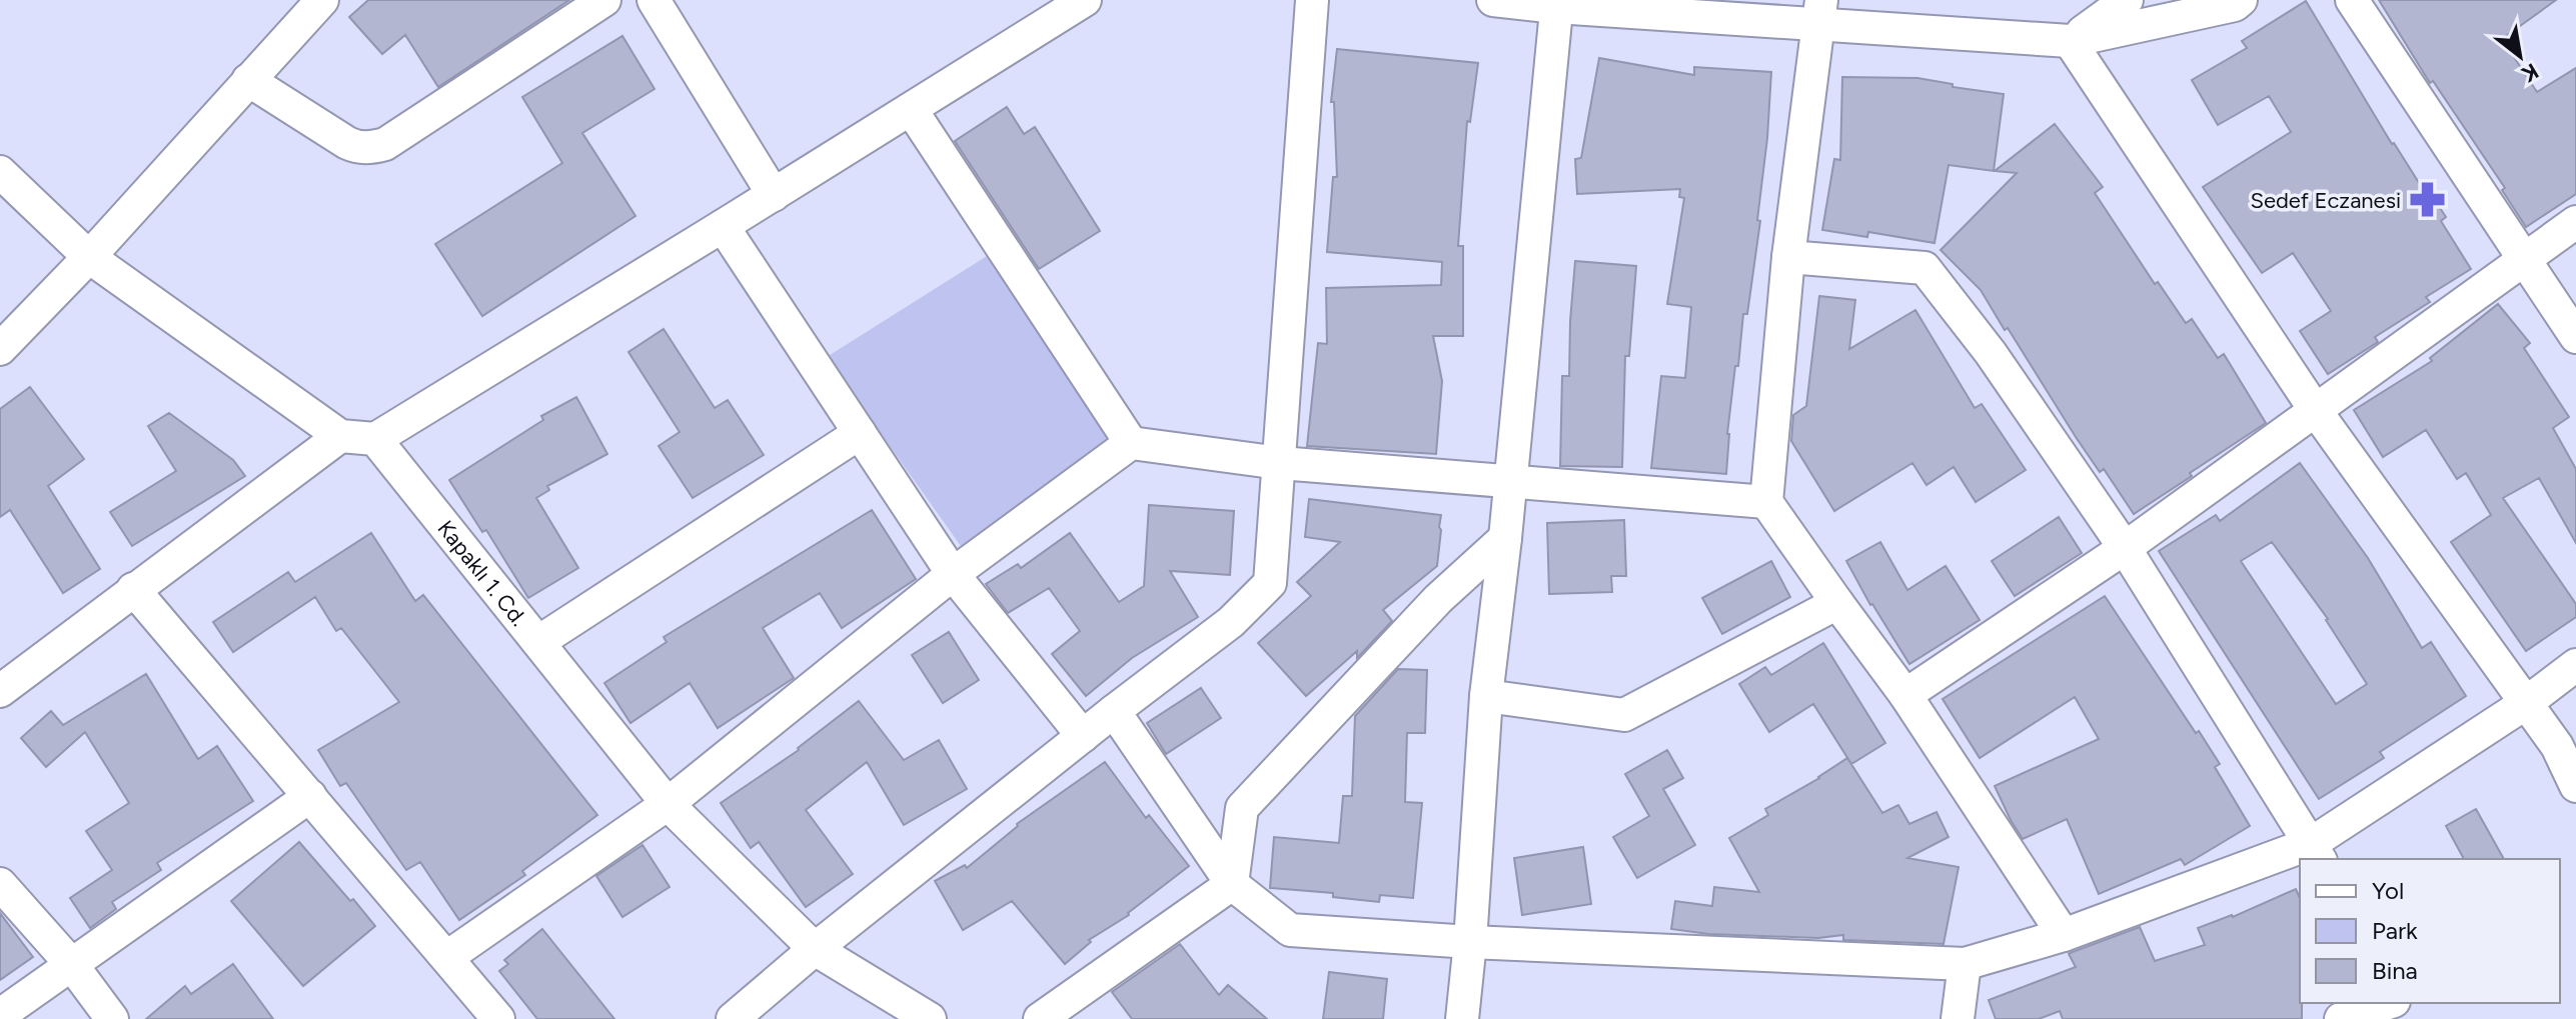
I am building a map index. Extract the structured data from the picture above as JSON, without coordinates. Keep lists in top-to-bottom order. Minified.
{"streets":{"street":["Kapaklı 1. Cd."]},"places":{"pharmacy":["Sedef Eczanesi"]},"legend":["Yol","Park","Bina"],"north":"bottom right"}
